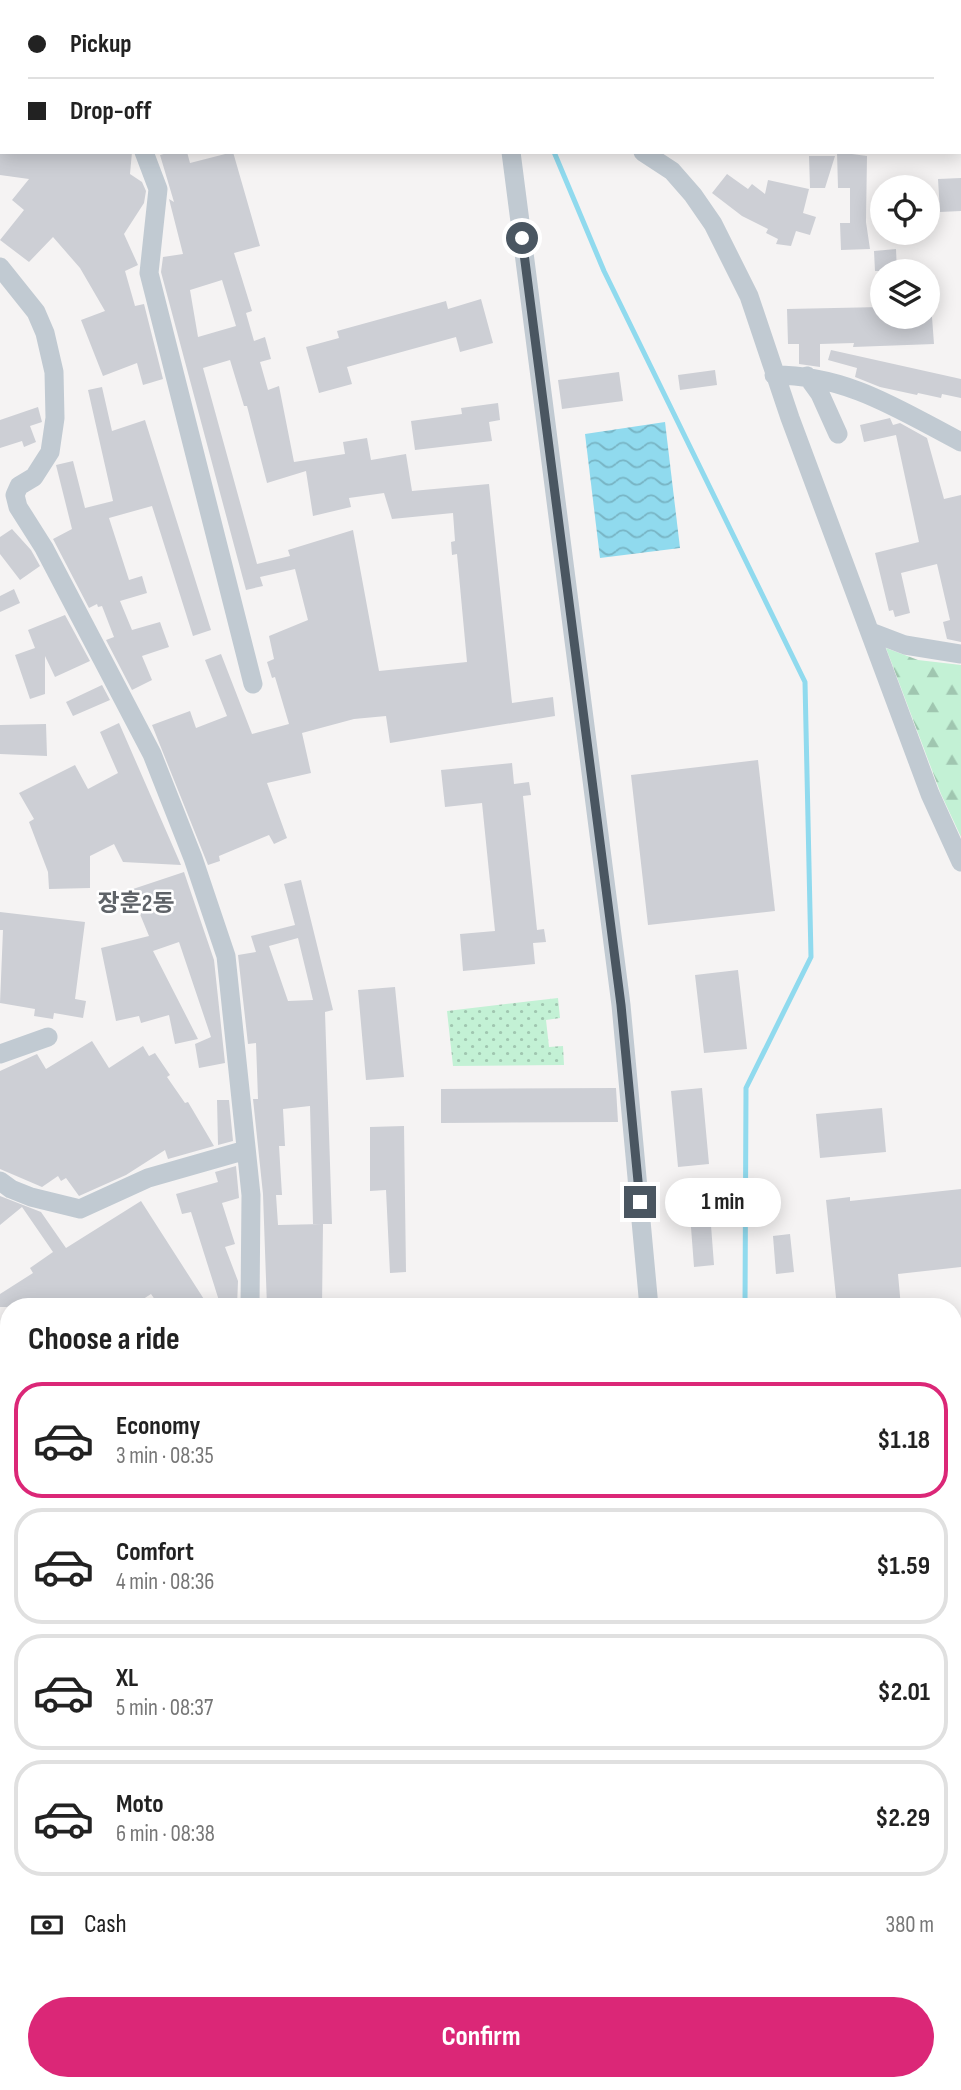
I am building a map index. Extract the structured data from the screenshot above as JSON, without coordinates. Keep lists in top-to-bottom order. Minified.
{"districts":["장훈2동"],"page":{"banner":["Pickup","Drop-off"],"bubble":"1 min","heading":"Choose a ride","list":[{"name":"Economy","note":"3 min · 08:35","value":"$1.18"},{"name":"Comfort","note":"4 min · 08:36","value":"$1.59"},{"name":"XL","note":"5 min · 08:37","value":"$2.01"},{"name":"Moto","note":"6 min · 08:38","value":"$2.29"}],"pay":["Cash","380 m"],"buttons":"Confirm"}}
